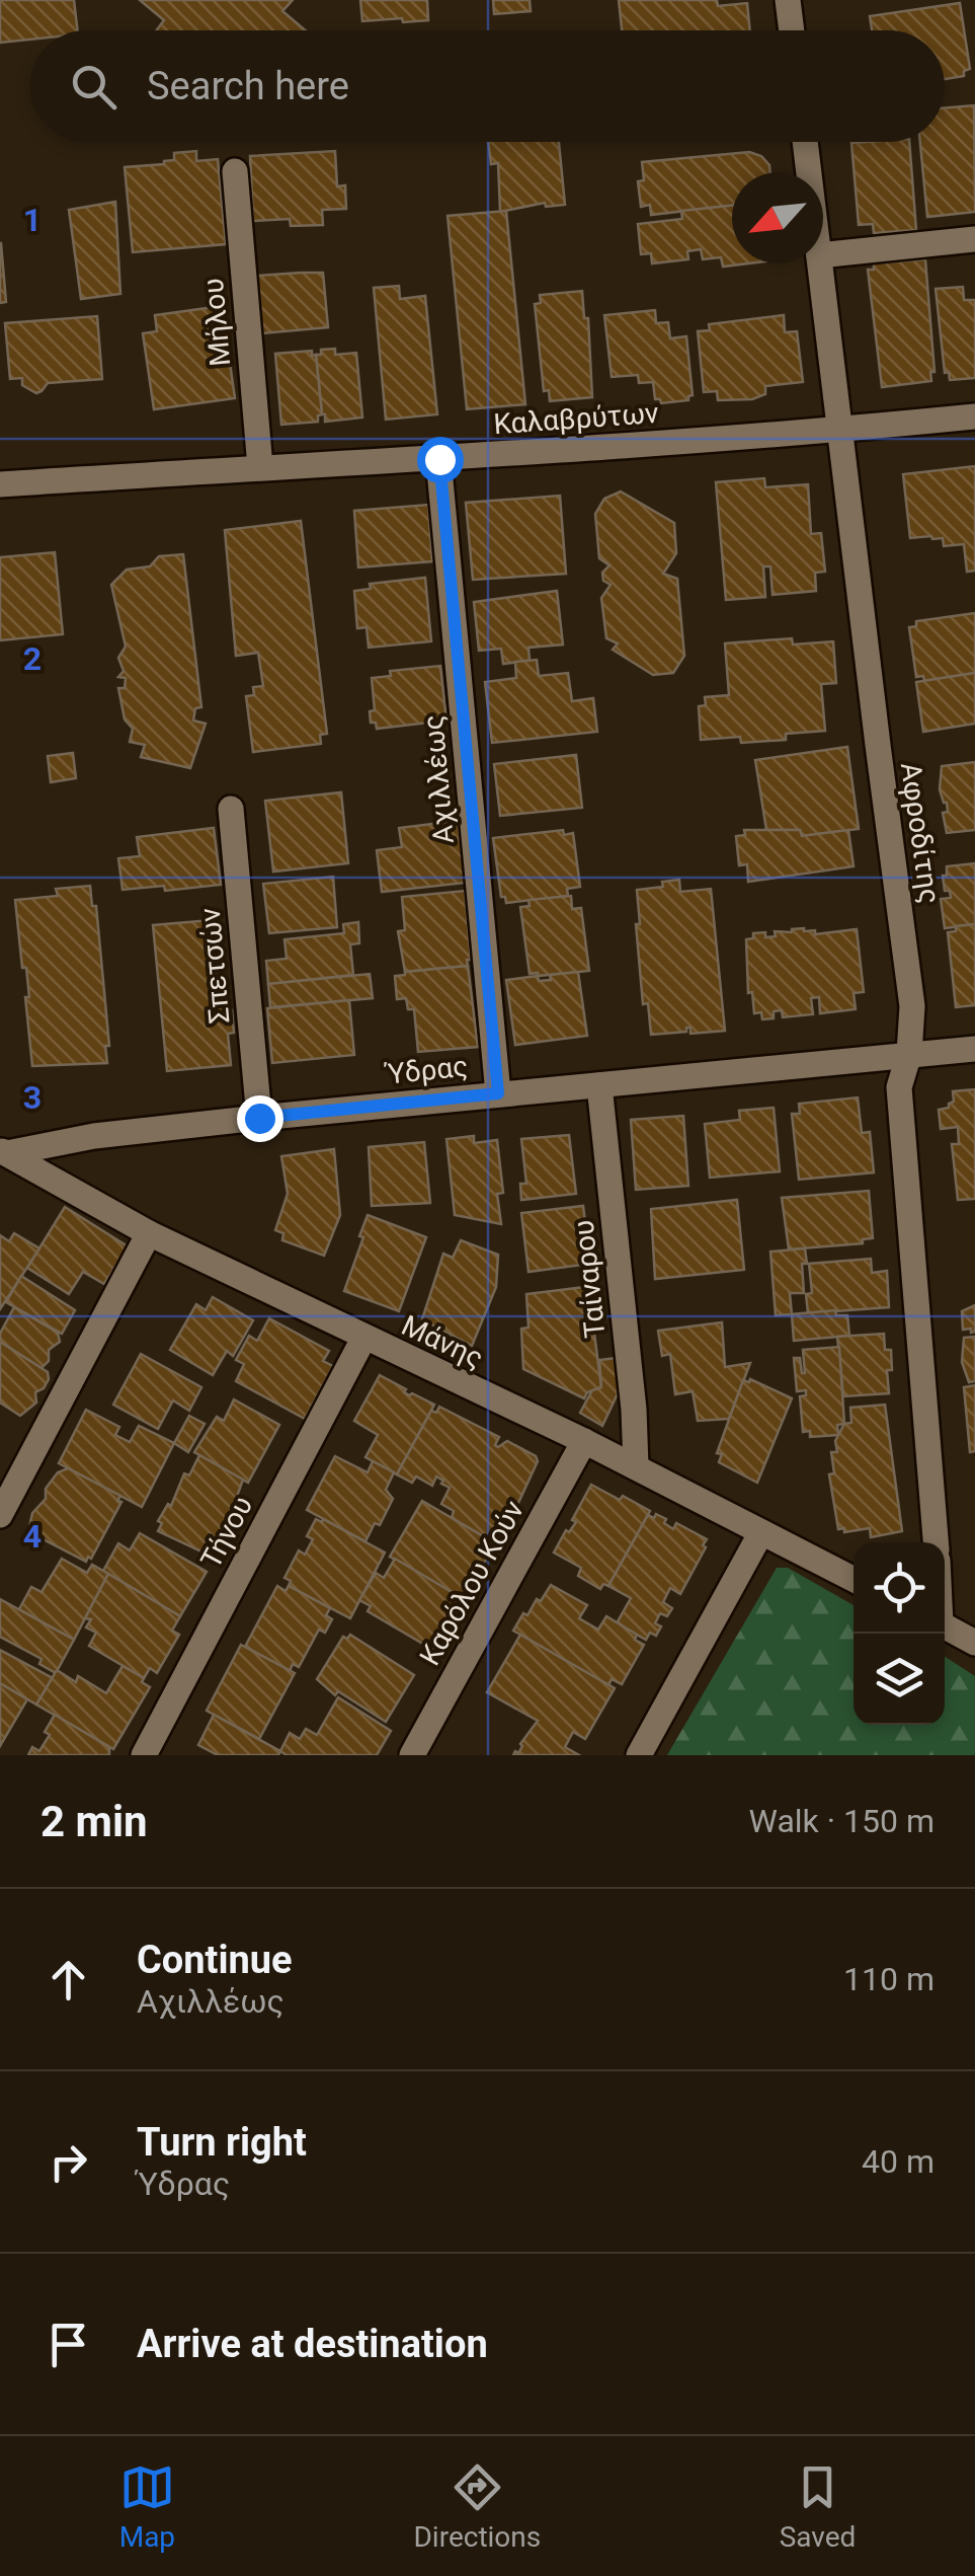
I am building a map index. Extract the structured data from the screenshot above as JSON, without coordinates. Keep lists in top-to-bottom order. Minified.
{"streets":{"street":["Μήλου","Καλαβρύτων","Αχιλλέως","Αφροδίτης","Σπετσών","Ύδρας","Ταίναρου","Μάνης","Τήνου","Καρόλου Κούν"]},"crossings":[["Μήλου","Καλαβρύτων"],["Καλαβρύτων","Αχιλλέως"],["Καλαβρύτων","Αφροδίτης"],["Αχιλλέως","Ύδρας"],["Αφροδίτης","Ύδρας"],["Σπετσών","Ύδρας"],["Ύδρας","Ταίναρου"],["Ύδρας","Μάνης"],["Ταίναρου","Μάνης"],["Μάνης","Τήνου"],["Μάνης","Καρόλου Κούν"]],"north":"bottom left","page":{"search":"Search here","heading":["2 min","Walk · 150 m"],"list":[["Continue","Αχιλλέως","110 m"],["Turn right","Ύδρας","40 m"],"Arrive at destination"],"nav":["Map","Directions","Saved"]},"grid":{"rows":["1","2","3","4"]}}
